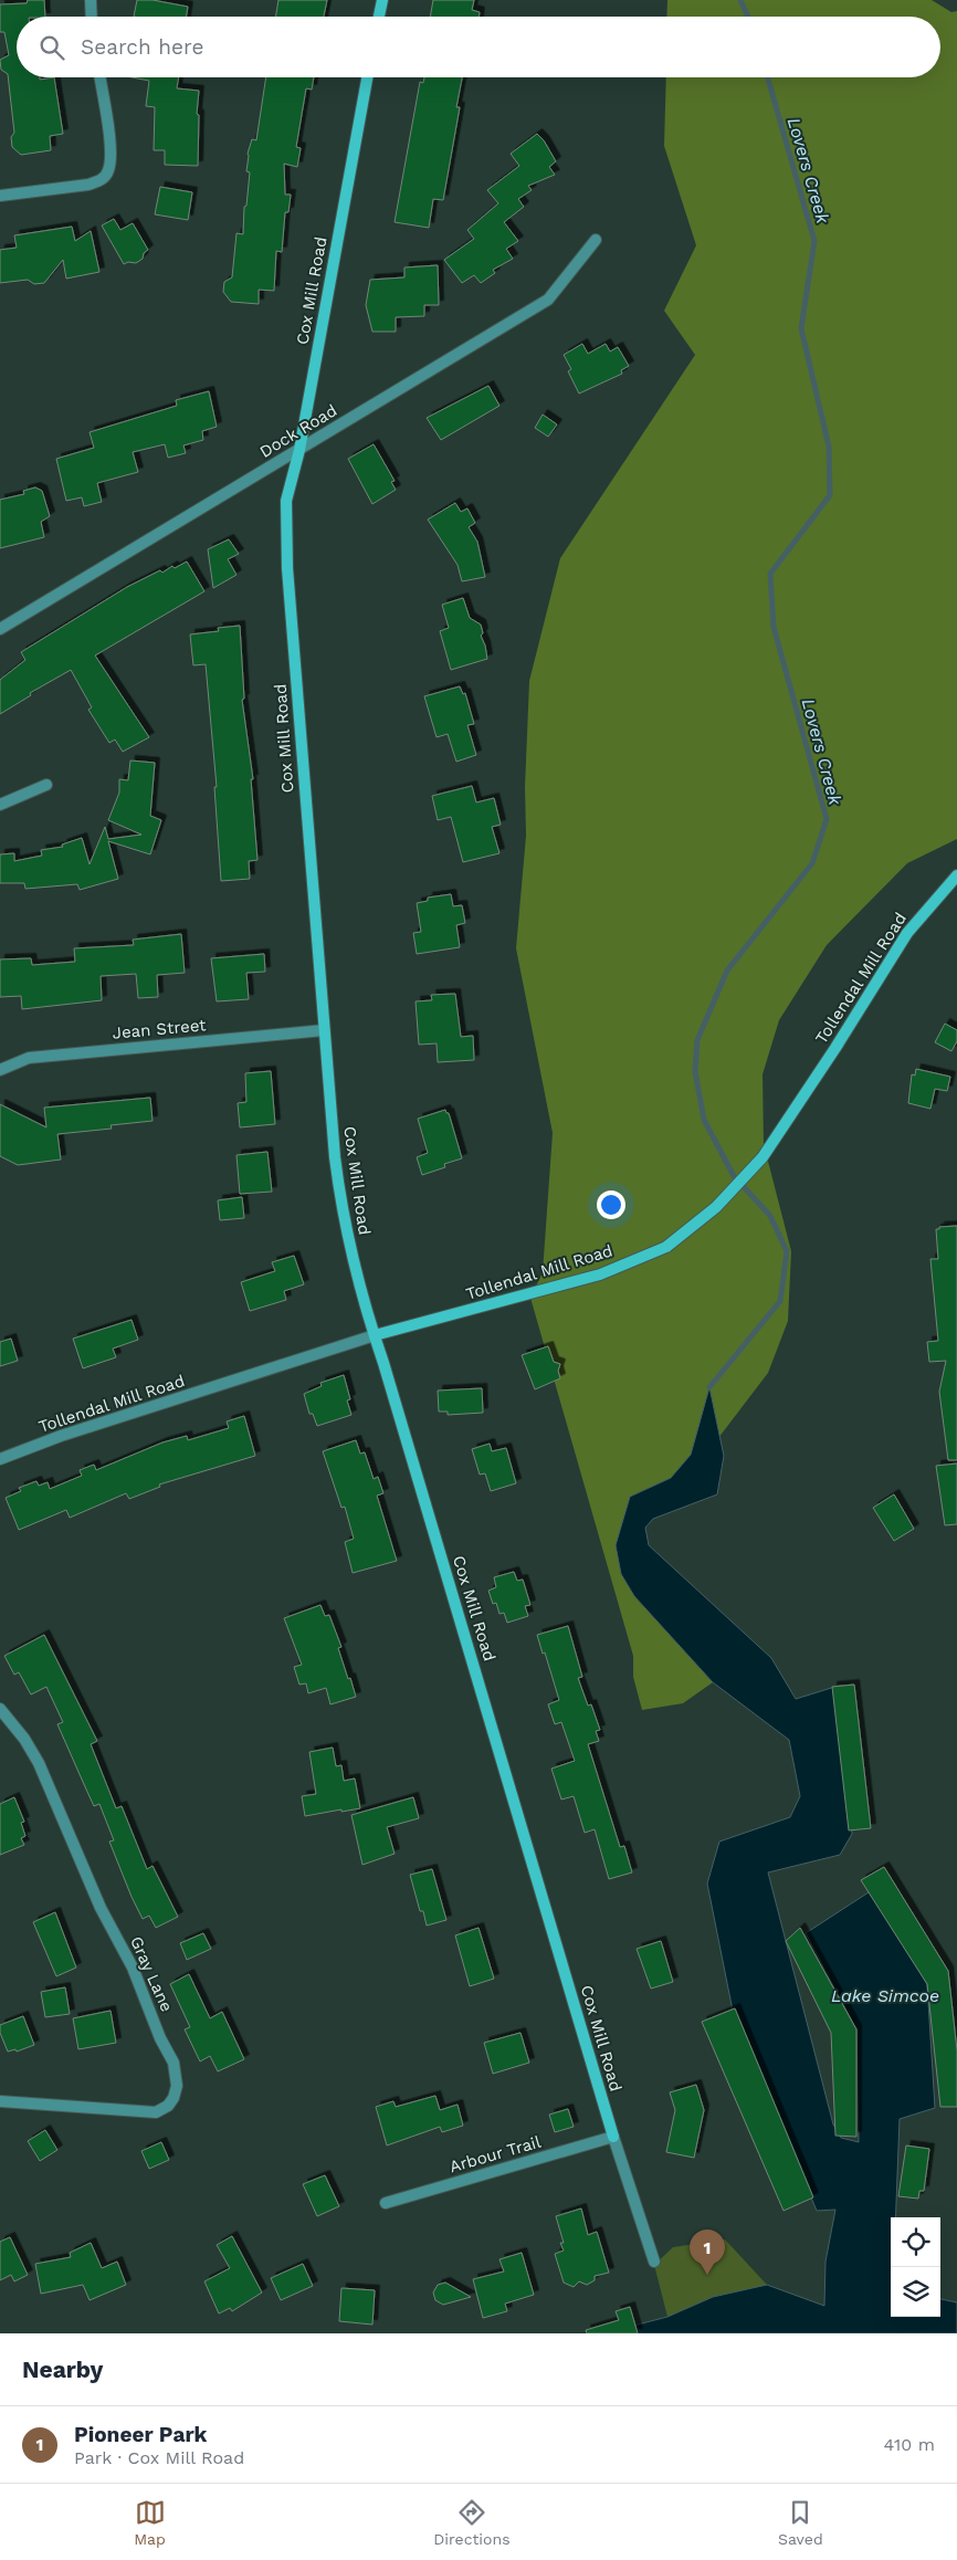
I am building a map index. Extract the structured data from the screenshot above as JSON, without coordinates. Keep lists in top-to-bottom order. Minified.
{"streets":{"street":["Cox Mill Road","Dock Road","Tollendal Mill Road","Jean Street","Gray Lane","Arbour Trail"]},"crossings":[["Cox Mill Road","Dock Road"],["Cox Mill Road","Tollendal Mill Road"],["Cox Mill Road","Jean Street"],["Cox Mill Road","Arbour Trail"]],"water":["Lovers Creek","Lake Simcoe"],"page":{"search":"Search here","pins":"1","heading":"Nearby","list":[{"mark":"1","name":"Pioneer Park","note":"Park · Cox Mill Road","value":"410 m"}],"nav":["Map","Directions","Saved"]}}
